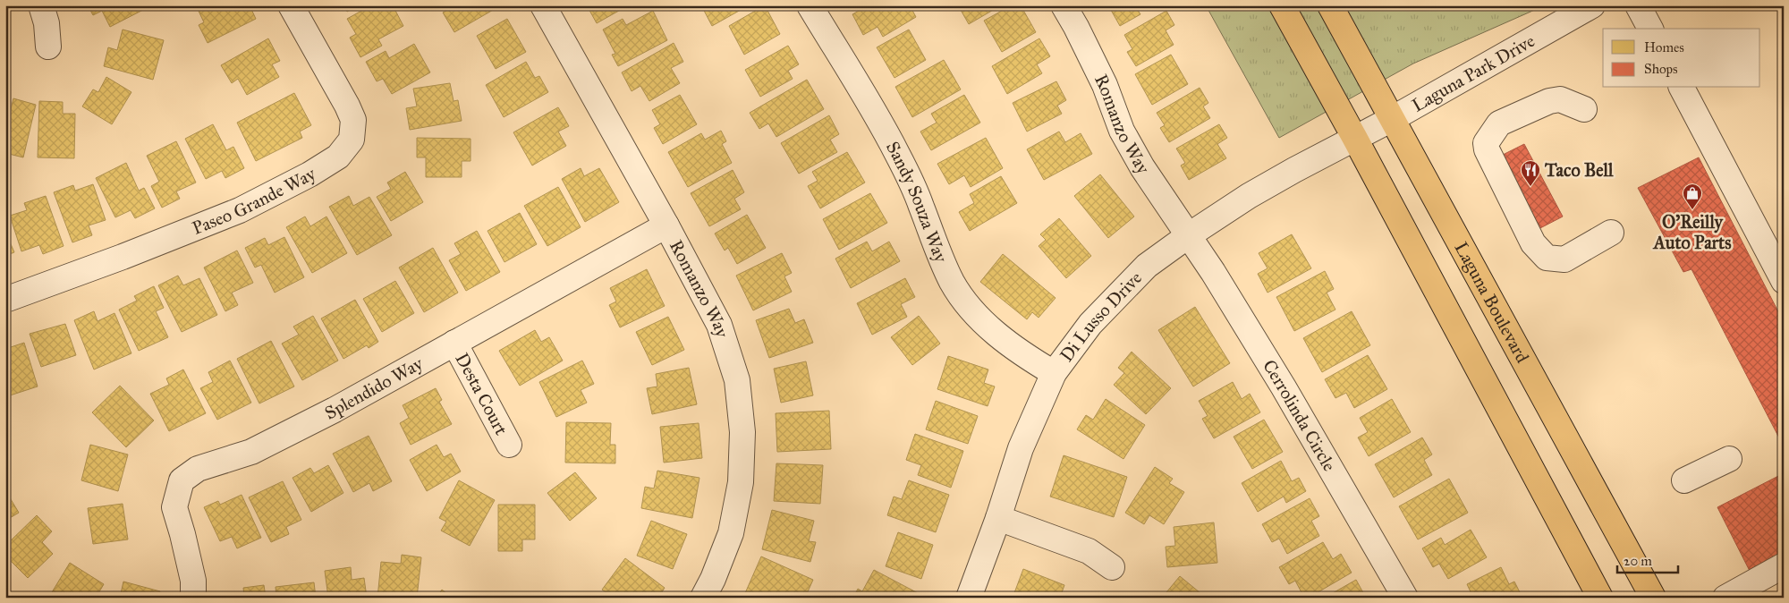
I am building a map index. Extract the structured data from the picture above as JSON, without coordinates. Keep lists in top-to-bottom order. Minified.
{"streets":{"main road":["Laguna Boulevard"],"street":["Laguna Park Drive","Romanzo Way","Paseo Grande Way","Sandy Souza Way","Di Lusso Drive","Splendido Way","Desta Court","Cerrolinda Circle"]},"crossings":[["Laguna Park Drive","Laguna Boulevard"],["Laguna Park Drive","Di Lusso Drive"],["Romanzo Way","Di Lusso Drive"],["Romanzo Way","Splendido Way"],["Romanzo Way","Cerrolinda Circle"],["Sandy Souza Way","Di Lusso Drive"],["Di Lusso Drive","Cerrolinda Circle"],["Splendido Way","Desta Court"]],"places":{"restaurant":["Taco Bell"],"shop":["O'Reilly Auto Parts"]},"legend":["Homes","Shops"],"scale_bar":"20 m"}
